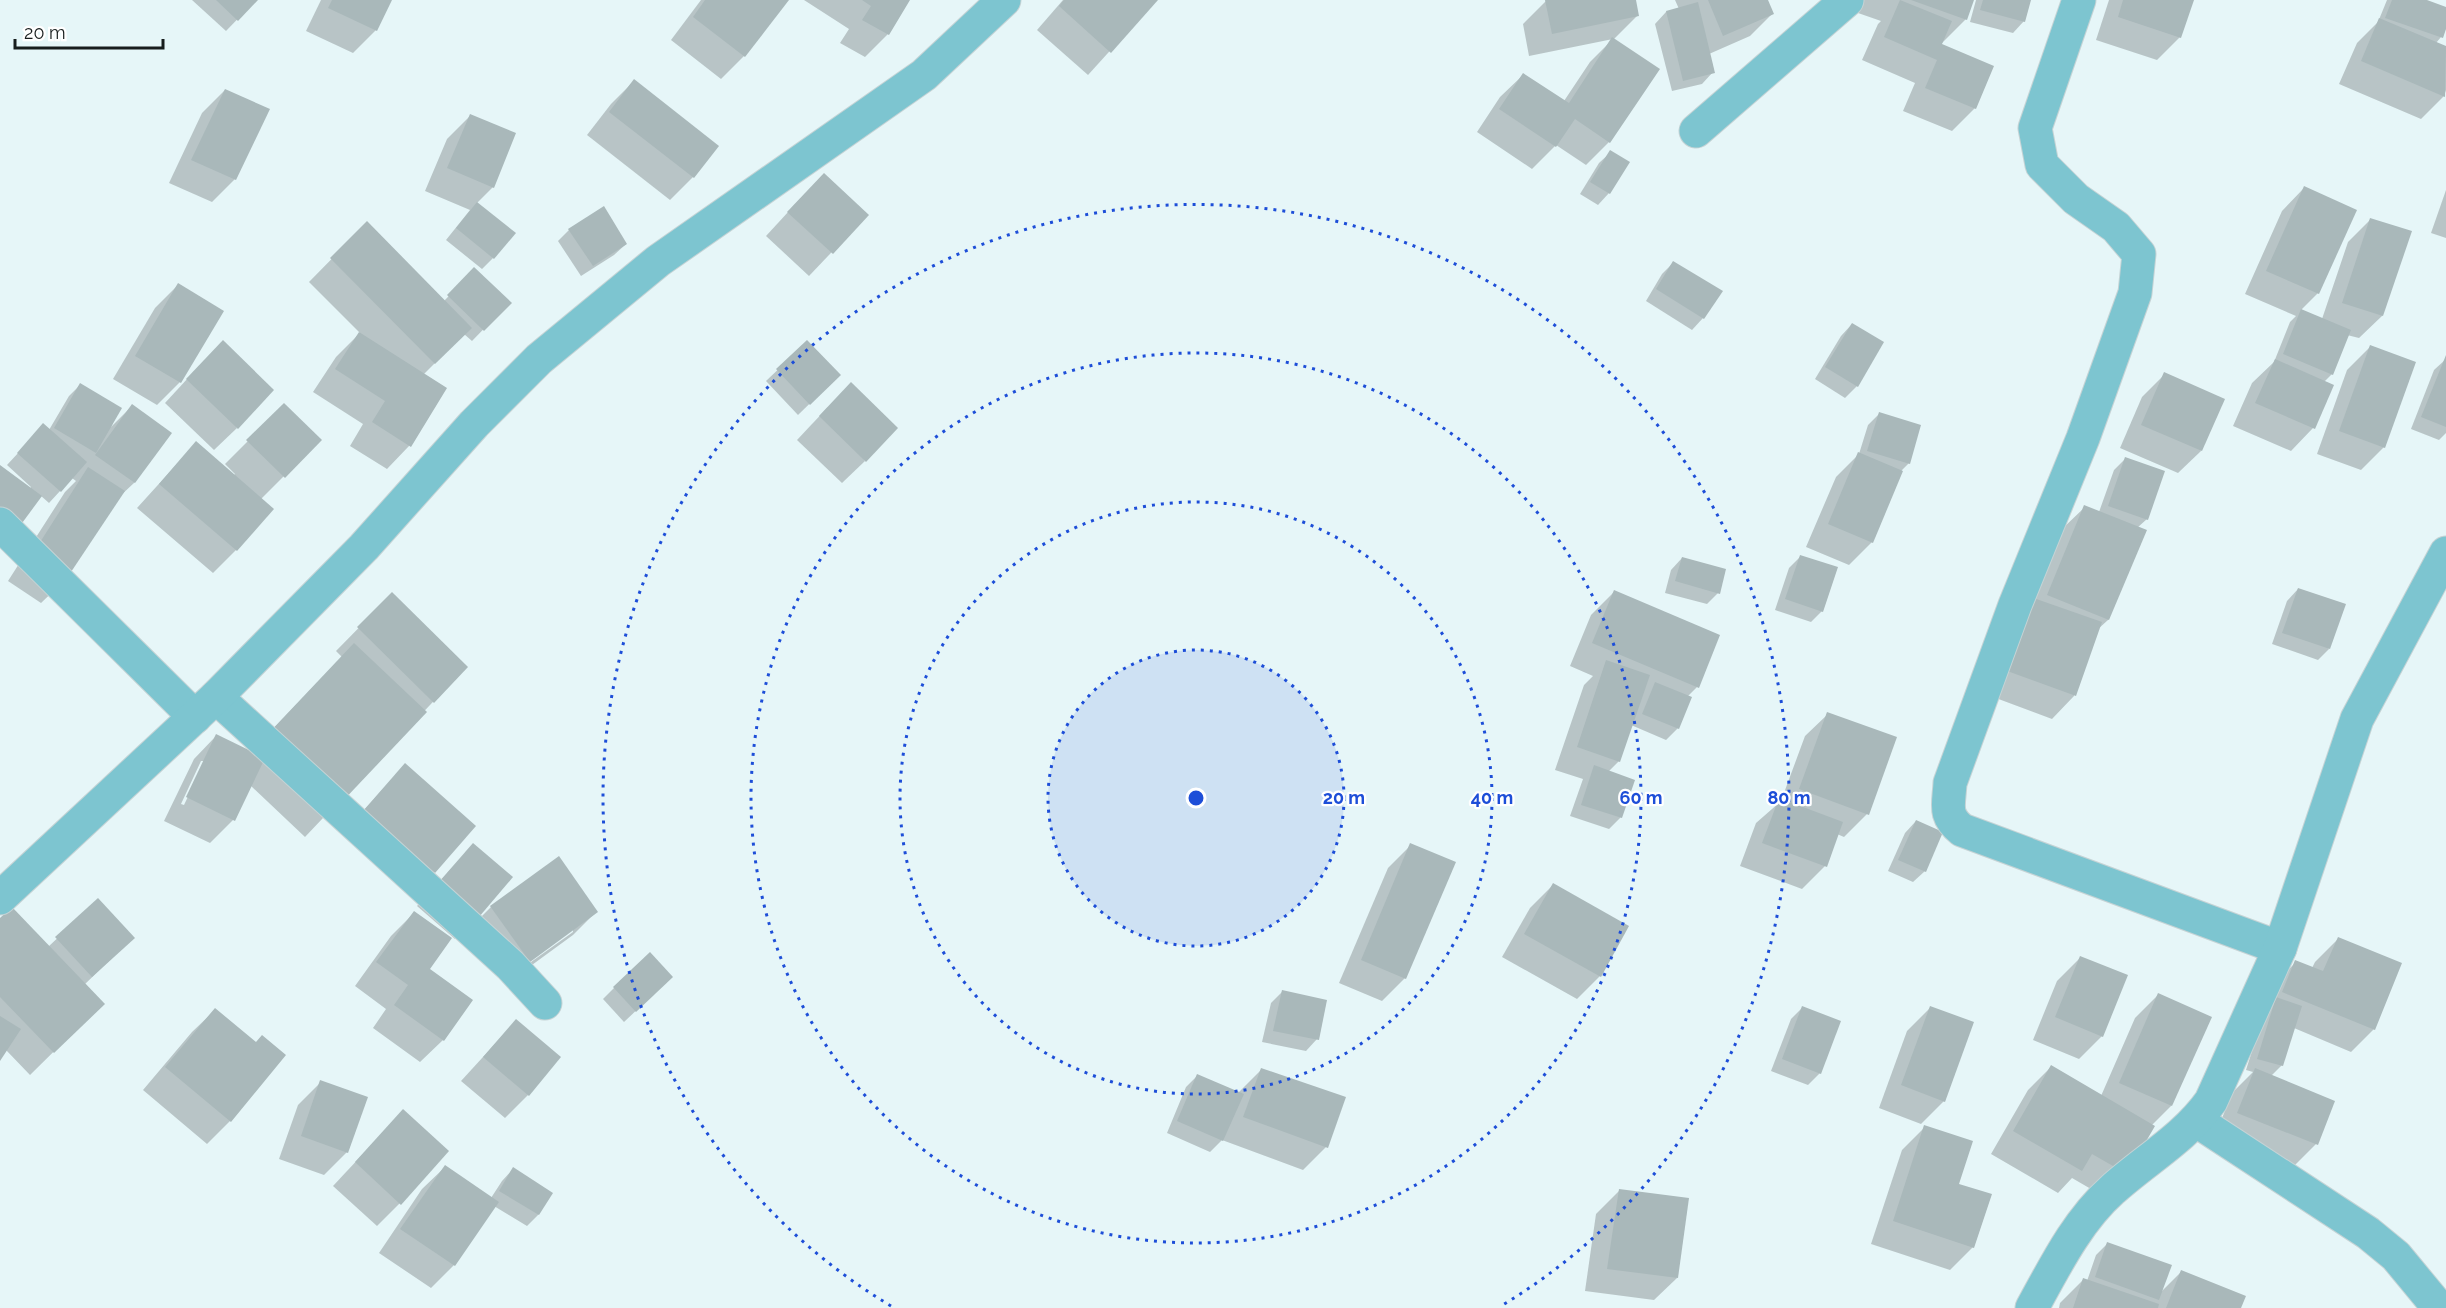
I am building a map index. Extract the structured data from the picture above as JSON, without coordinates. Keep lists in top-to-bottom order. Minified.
{"scale_bar":"20 m","rings":["20 m","40 m","60 m","80 m"]}
